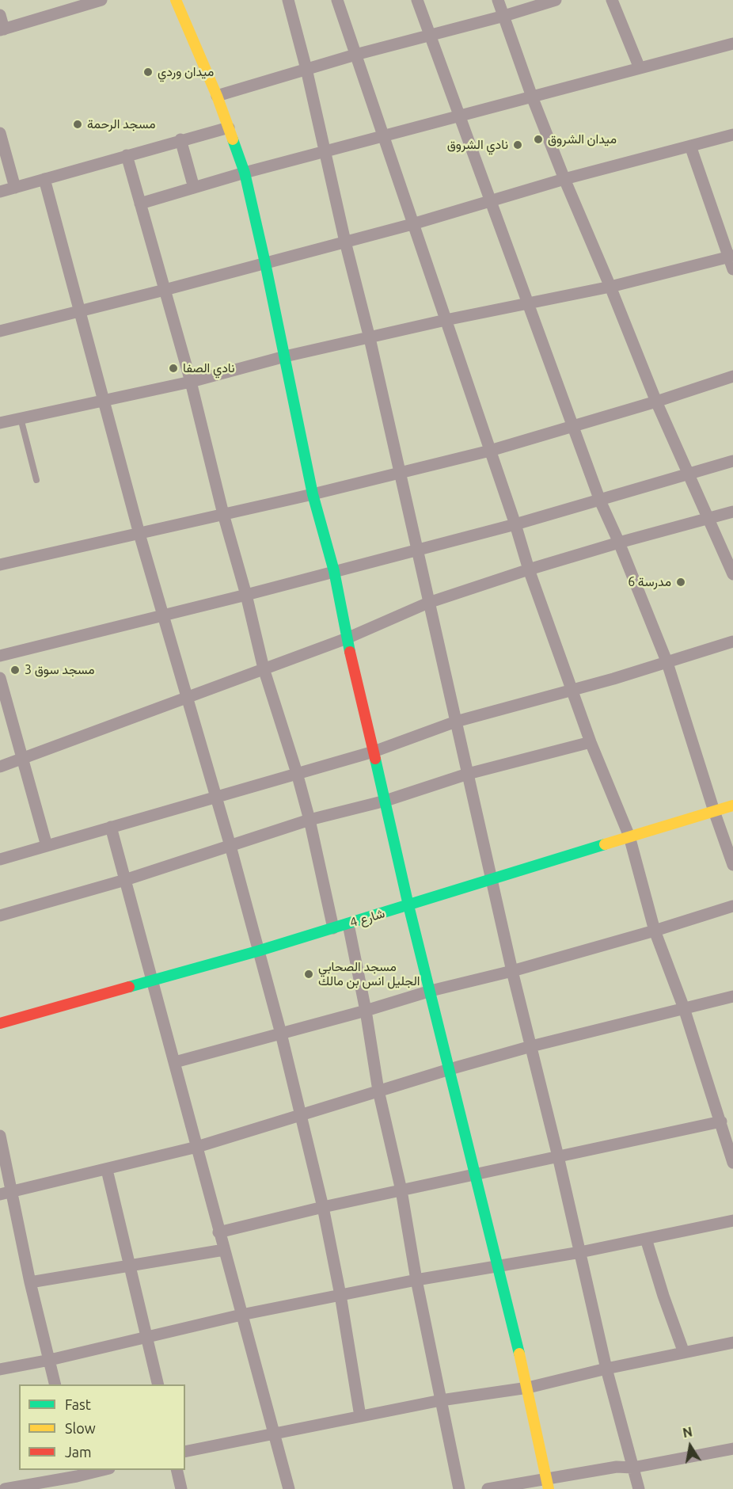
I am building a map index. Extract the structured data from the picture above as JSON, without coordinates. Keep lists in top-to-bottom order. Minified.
{"streets":{"street":["شارع 4"]},"places":["ميدان وردي","مسجد الرحمة","ميدان الشروق","نادي الشروق","نادي الصفا","مدرسة 6","مسجد سوق 3","مسجد الصحابي الجليل انس بن مالك"],"legend":["Fast","Slow","Jam"],"north":"top"}
